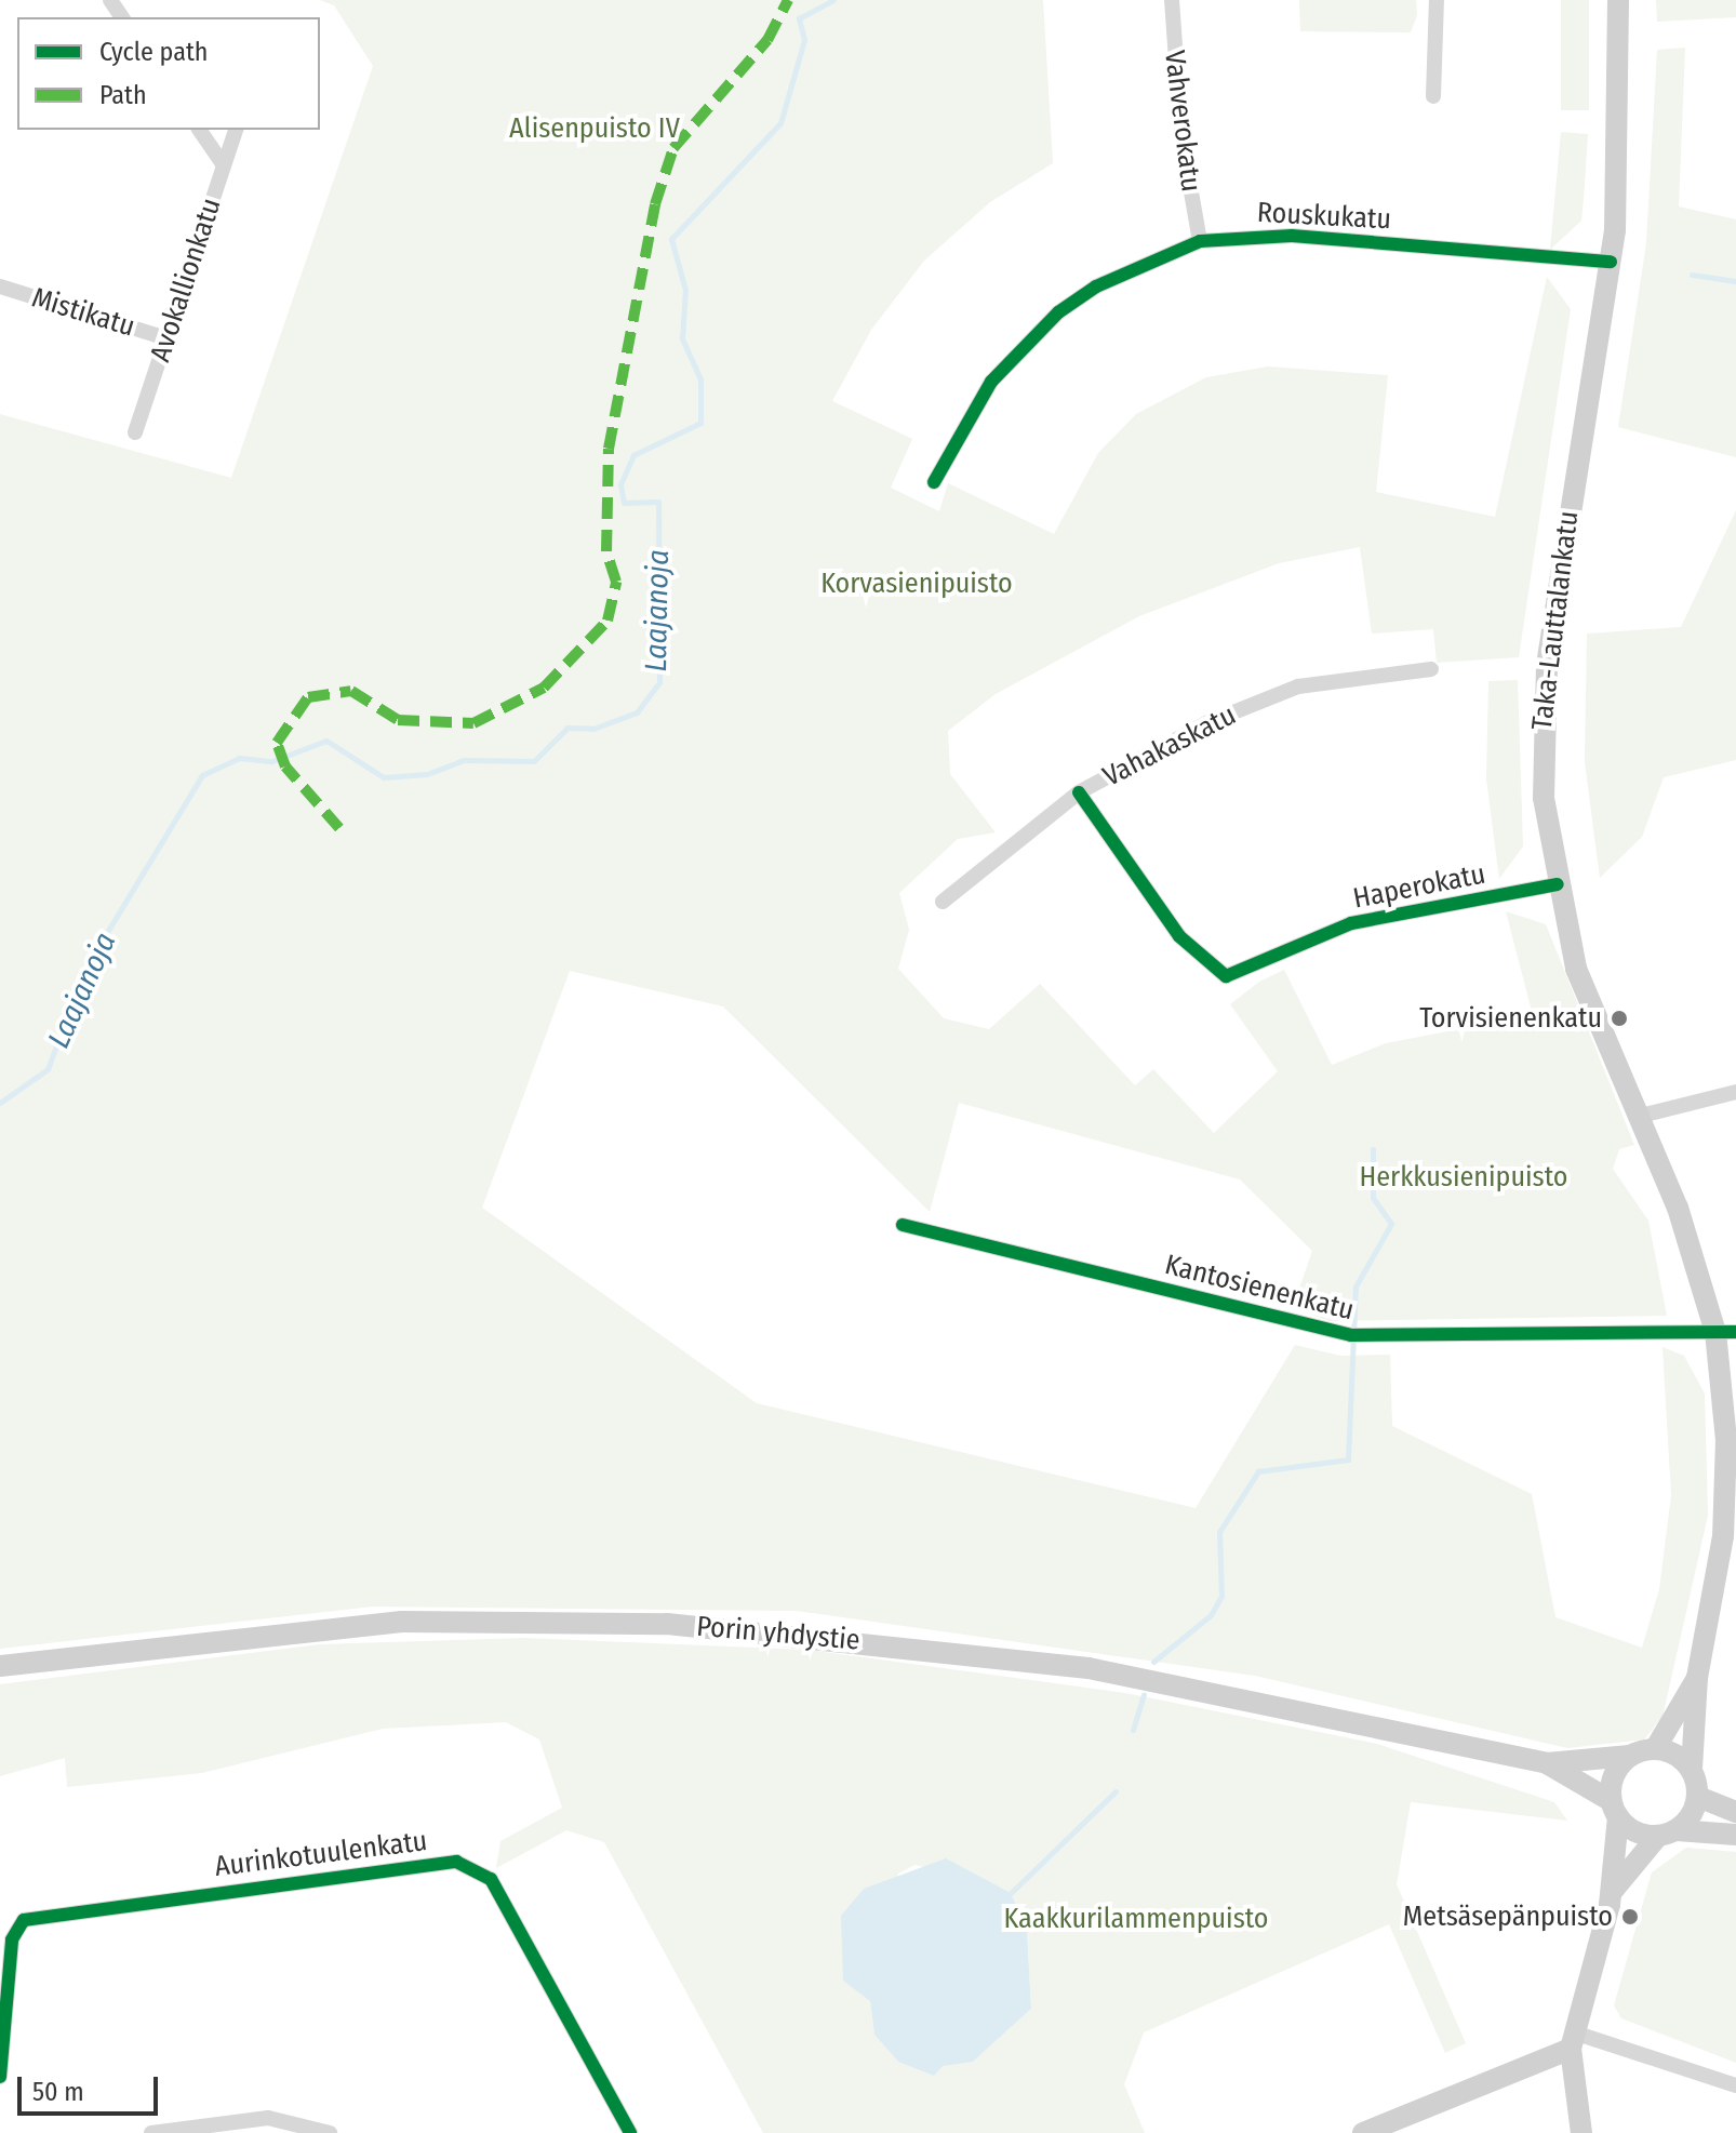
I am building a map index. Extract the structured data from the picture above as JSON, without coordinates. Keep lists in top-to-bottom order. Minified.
{"streets":{"main road":["Taka-Lauttalankatu","Porin yhdystie"],"street":["Vahverokatu","Rouskukatu","Avokallionkatu","Mistikatu","Vahakaskatu","Haperokatu","Kantosienenkatu","Aurinkotuulenkatu"]},"crossings":[["Vahverokatu","Rouskukatu"],["Rouskukatu","Taka-Lauttalankatu"],["Avokallionkatu","Mistikatu"],["Taka-Lauttalankatu","Haperokatu"],["Taka-Lauttalankatu","Kantosienenkatu"],["Taka-Lauttalankatu","Porin yhdystie"],["Vahakaskatu","Haperokatu"]],"water":["Laajanoja"],"parks":["Alisenpuisto IV","Korvasienipuisto","Herkkusienipuisto","Kaakkurilammenpuisto"],"places":["Torvisienenkatu","Metsäsepänpuisto"],"legend":["Cycle path","Path"],"scale_bar":"50 m"}
